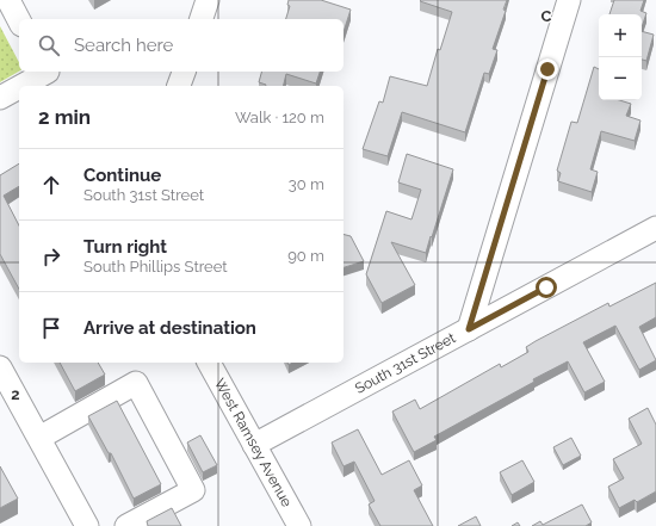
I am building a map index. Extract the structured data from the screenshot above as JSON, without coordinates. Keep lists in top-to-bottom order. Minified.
{"streets":{"street":["South 31st Street","West Ramsey Avenue"]},"crossings":[["South 31st Street","West Ramsey Avenue"]],"page":{"map_buttons":["+","−"],"search":"Search here","heading":["2 min","Walk · 120 m"],"list":[["Continue","South 31st Street","30 m"],["Turn right","South Phillips Street","90 m"],"Arrive at destination"]},"grid":{"columns":["C"],"rows":["2"]}}
